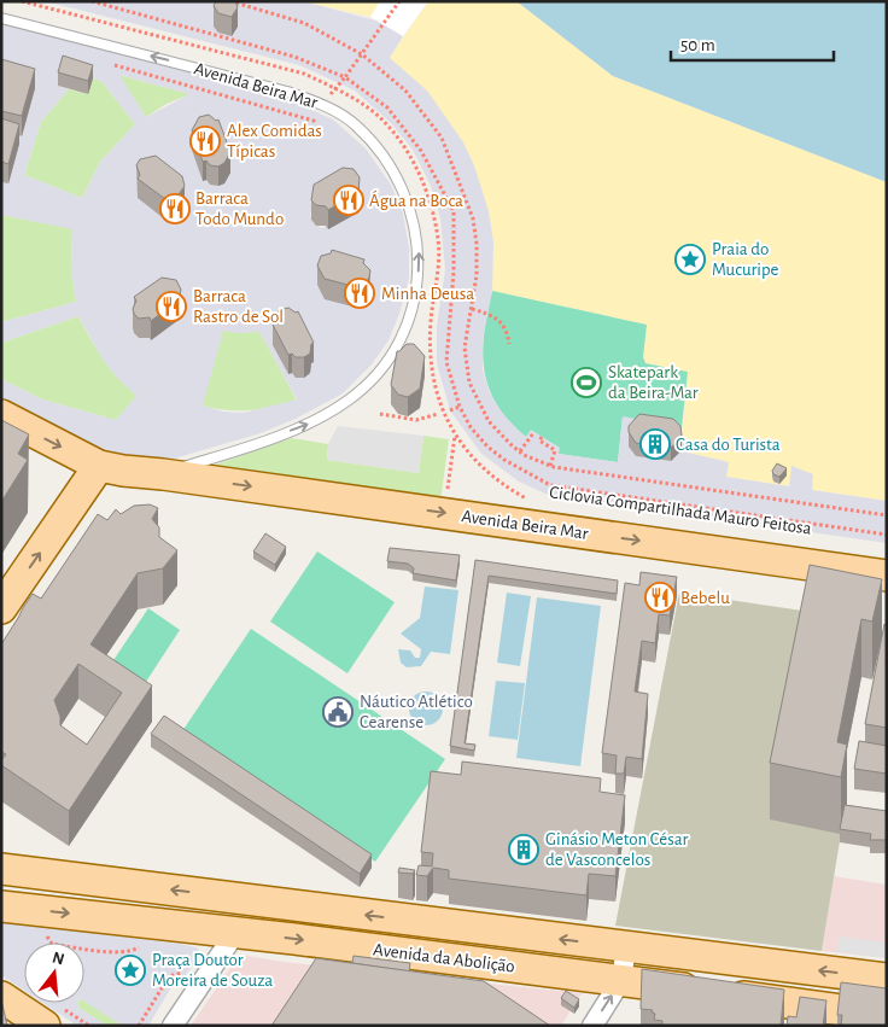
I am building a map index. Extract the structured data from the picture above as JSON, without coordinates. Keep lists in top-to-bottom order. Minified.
{"streets":{"main road":["Avenida Beira Mar","Avenida da Abolição"],"path":["Ciclovia Compartilhada Mauro Feitosa"]},"places":{"restaurant":["Alex Comidas Típicas","Água na Boca","Barraca Todo Mundo","Minha Deusa","Barraca Rastro de Sol","Bebelu"],"place":["Praia do Mucuripe","Praça Doutor Moreira de Souza"],"sports":["Skatepark da Beira-Mar"],"building":["Casa do Turista","Ginásio Meton César de Vasconcelos"],"public building":["Náutico Atlético Cearense"]},"scale_bar":"50 m","north":"top"}
